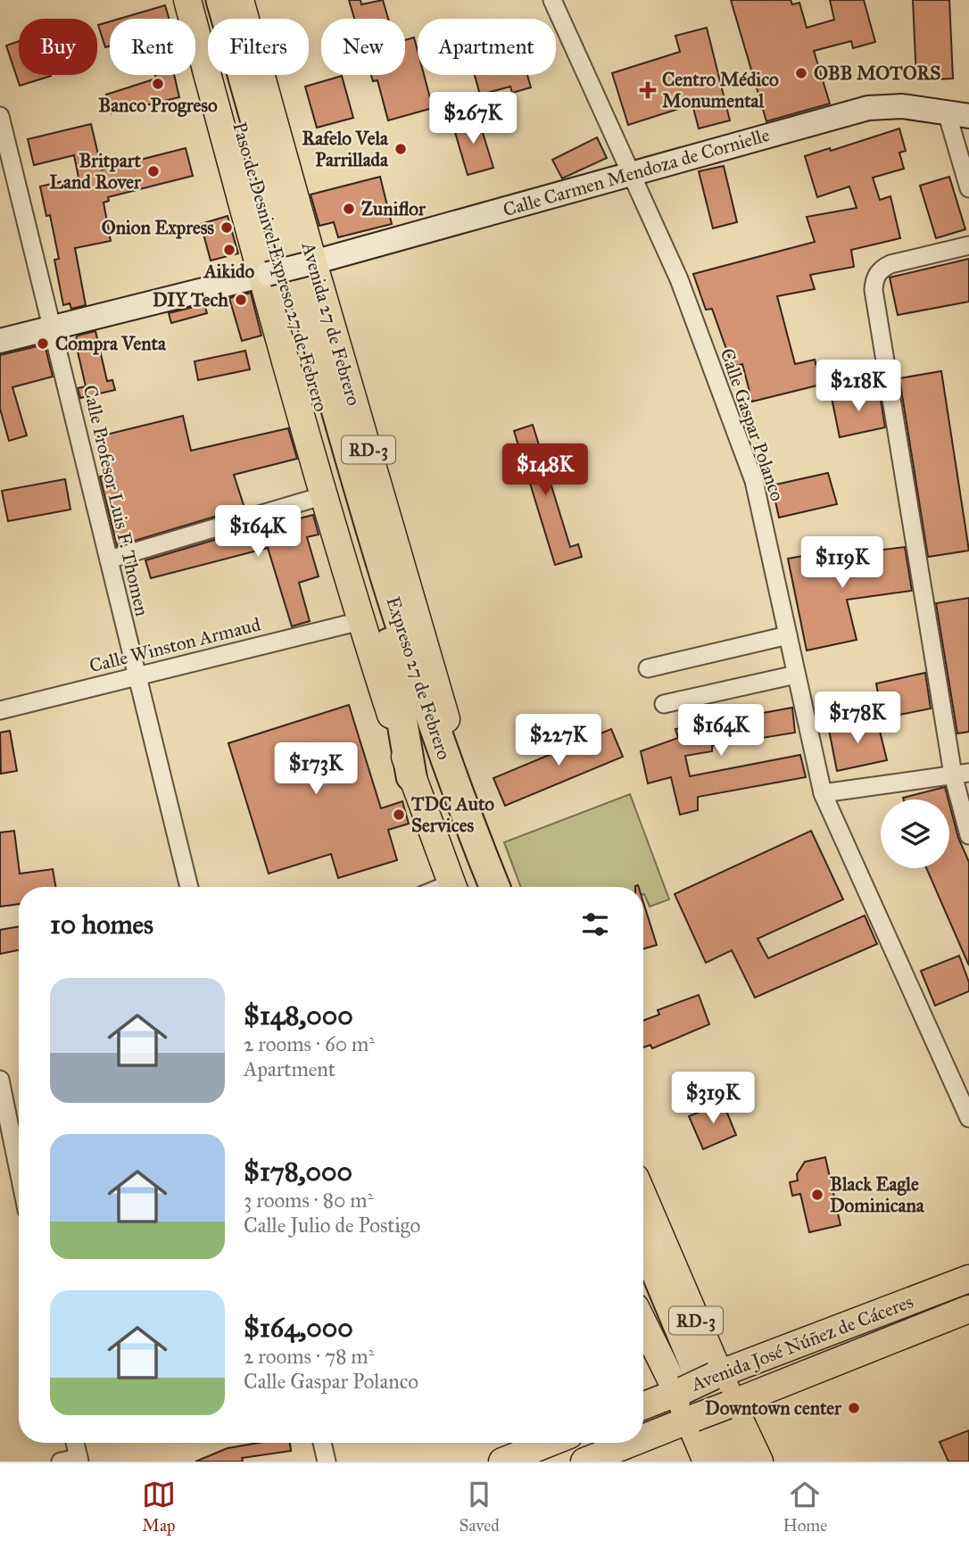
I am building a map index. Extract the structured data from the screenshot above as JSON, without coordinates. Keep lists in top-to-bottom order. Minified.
{"streets":{"highway":["Paso de Desnivel Expreso 27 de Febrero","RD-3","Expreso 27 de Febrero"],"main road":["Avenida 27 de Febrero","Avenida José Núñez de Cáceres"],"street":["Calle Carmen Mendoza de Cornielle","Calle Gaspar Polanco","Calle Profesor Luis F. Thomen","Calle Winston Armaud"]},"crossings":[["Calle Carmen Mendoza de Cornielle","Avenida 27 de Febrero"],["Calle Carmen Mendoza de Cornielle","Calle Gaspar Polanco"],["Calle Carmen Mendoza de Cornielle","RD-3"],["Paso de Desnivel Expreso 27 de Febrero","Expreso 27 de Febrero"],["RD-3","Calle Winston Armaud"],["RD-3","Avenida José Núñez de Cáceres"],["Calle Profesor Luis F. Thomen","Calle Winston Armaud"]],"places":{"other":["OBB MOTORS","Banco Progreso","Rafelo Vela Parrillada","Britpart Land Rover","Zuniflor","Onion Express","Aikido","DIY Tech","Compra Venta","TDC Auto Services","Black Eagle Dominicana","Downtown center"],"health":["Centro Médico Monumental"]},"page":{"chip":["Buy","Rent","Filters","New","Apartment"],"price":["$267K","$218K","$148K","$164K","$119K","$178K","$164K","$227K","$173K","$319K"],"heading":"10 homes","list":[{"name":"$148,000","note":"2 rooms · 60 m² · Apartment"},{"name":"$178,000","note":"3 rooms · 80 m² · Calle Julio de Postigo"},{"name":"$164,000","note":"2 rooms · 78 m² · Calle Gaspar Polanco"}],"tabs":["Map","Saved","Home"]}}
